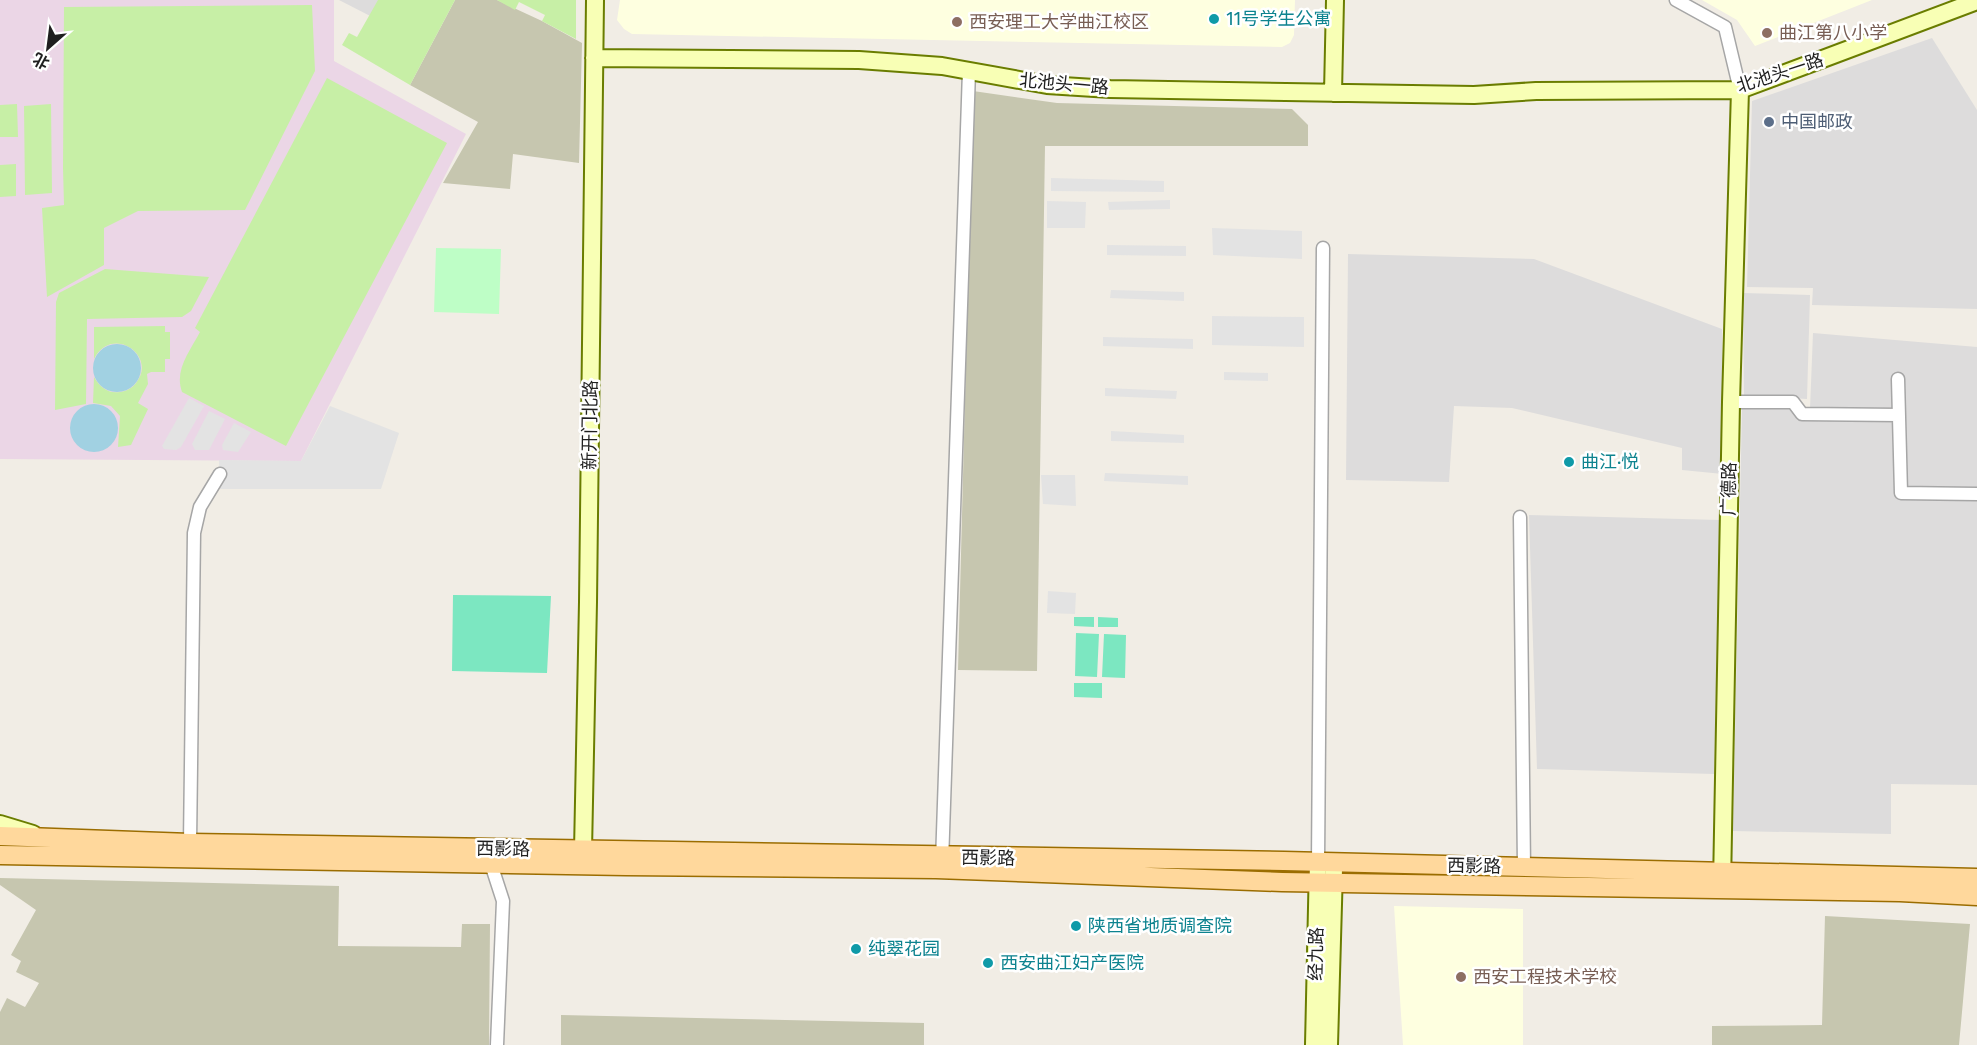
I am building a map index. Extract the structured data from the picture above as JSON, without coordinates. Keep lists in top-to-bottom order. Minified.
{"streets":{"main road":["西影路"],"street":["北池头一路","新开门北路","广德路","经九路"]},"crossings":[["北池头一路","新开门北路"],["北池头一路","广德路"],["新开门北路","西影路"],["广德路","西影路"],["西影路","经九路"]],"places":["11号学生公寓","西安理工大学曲江校区","曲江第八小学","中国邮政","曲江·悦","陕西省地质调查院","纯翠花园","西安曲江妇产医院","西安工程技术学校"],"north":"bottom left"}
